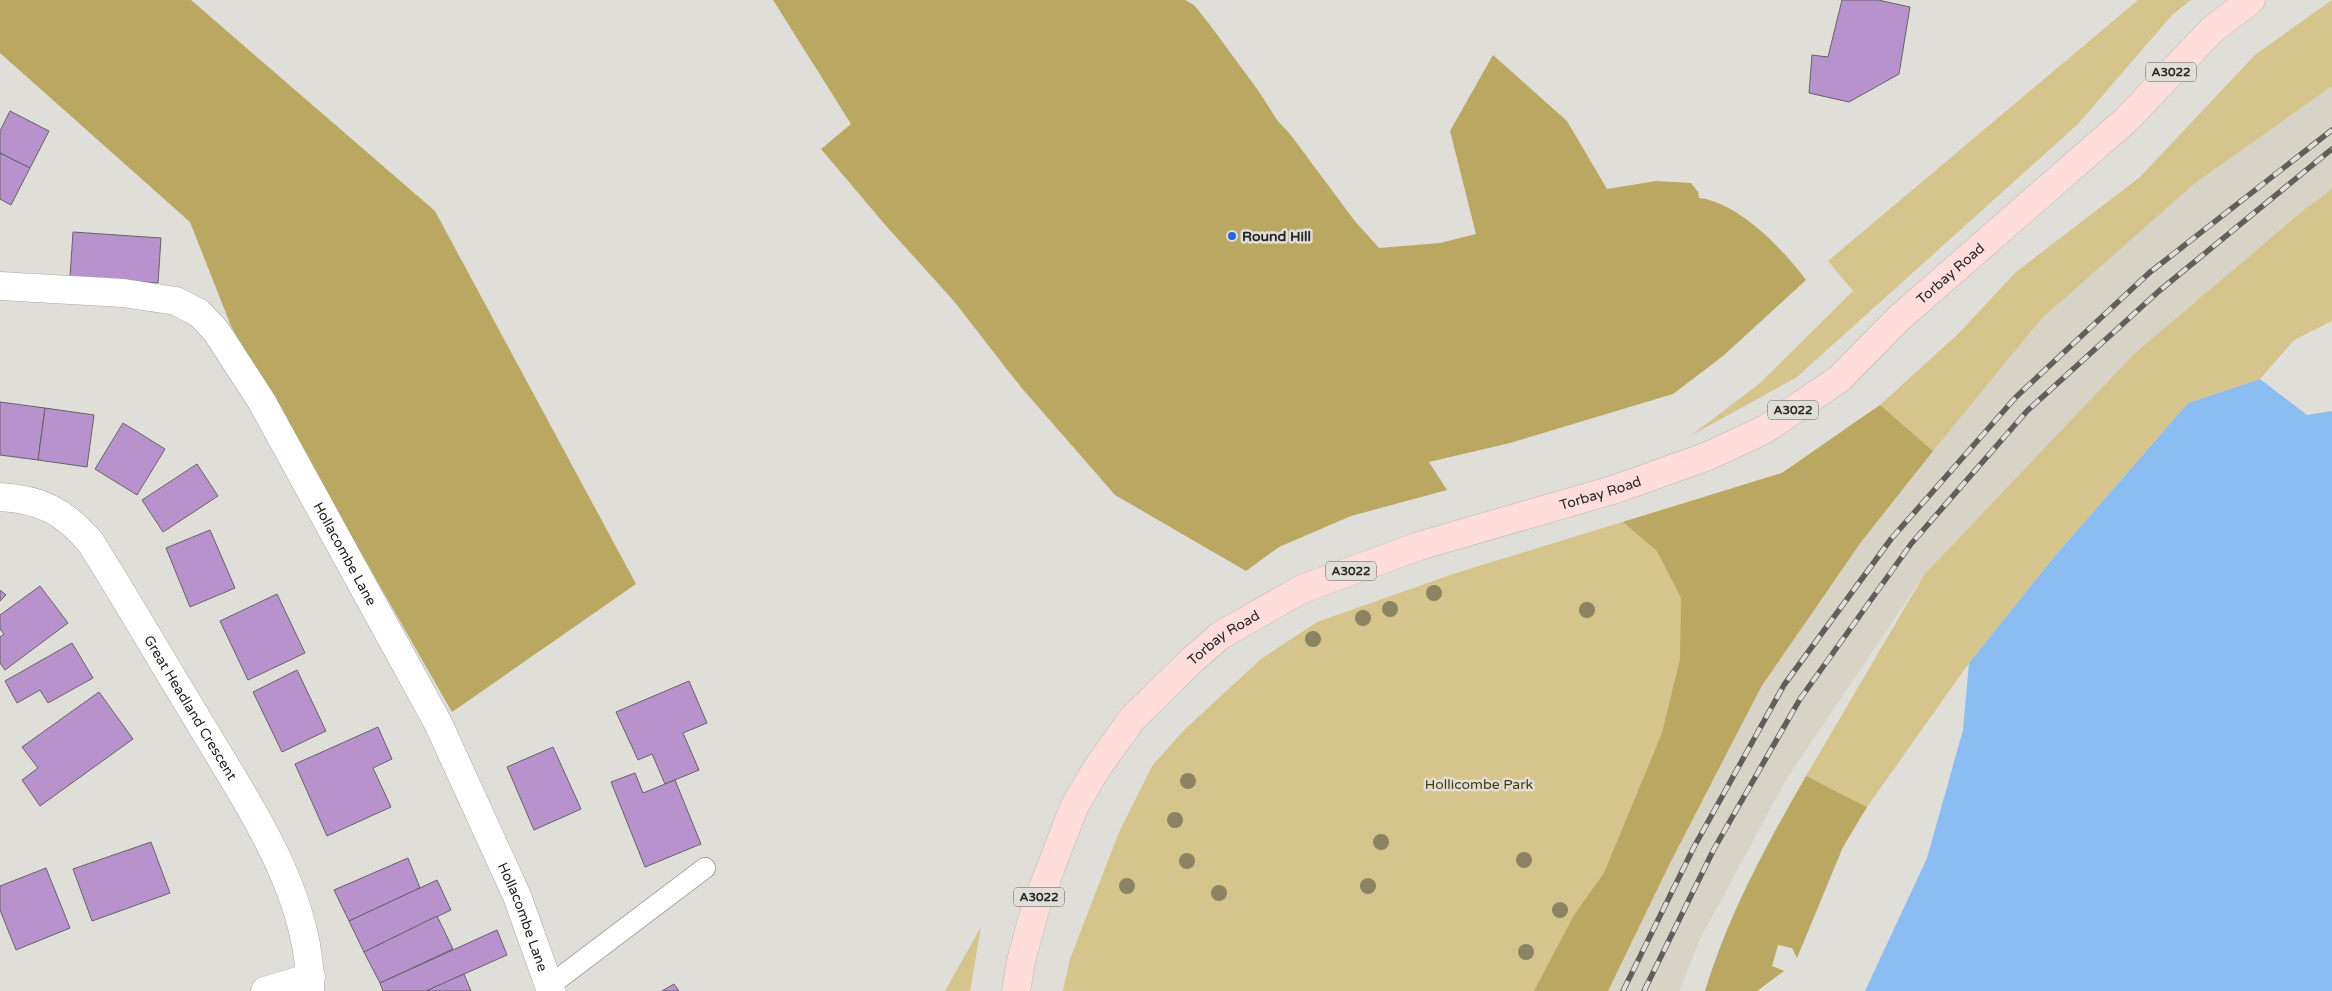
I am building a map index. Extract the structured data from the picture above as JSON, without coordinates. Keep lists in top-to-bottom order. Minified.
{"streets":{"main road":["A3022","Torbay Road"],"street":["Hollacombe Lane","Great Headland Crescent"]},"parks":["Hollicombe Park"],"places":["Round Hill"]}
